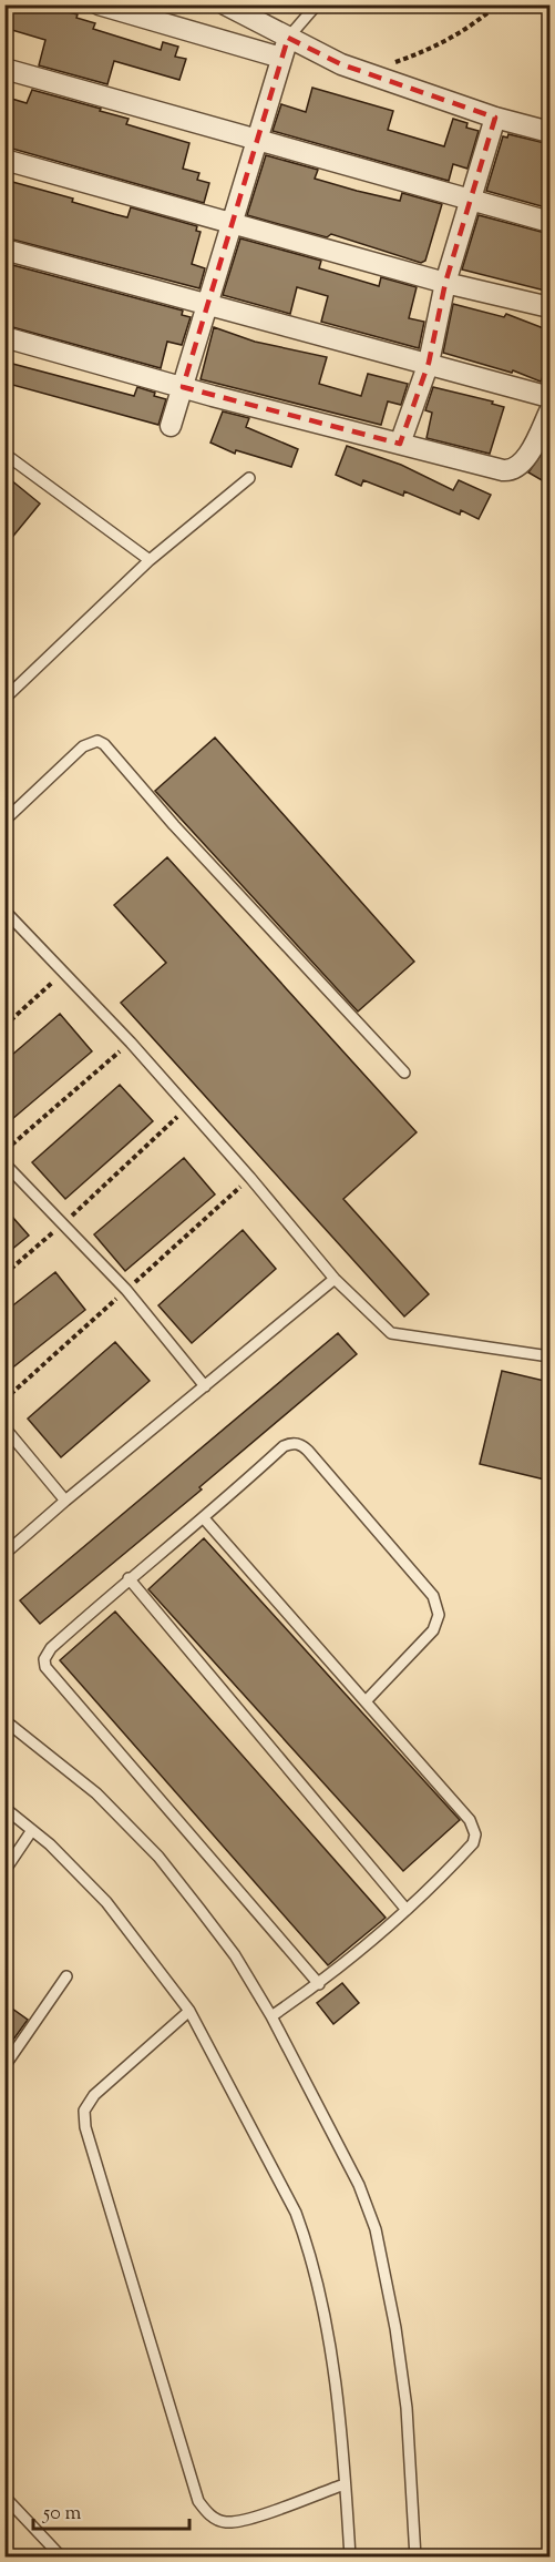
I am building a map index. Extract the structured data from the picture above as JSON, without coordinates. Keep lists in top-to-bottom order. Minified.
{"scale_bar":"50 m"}
